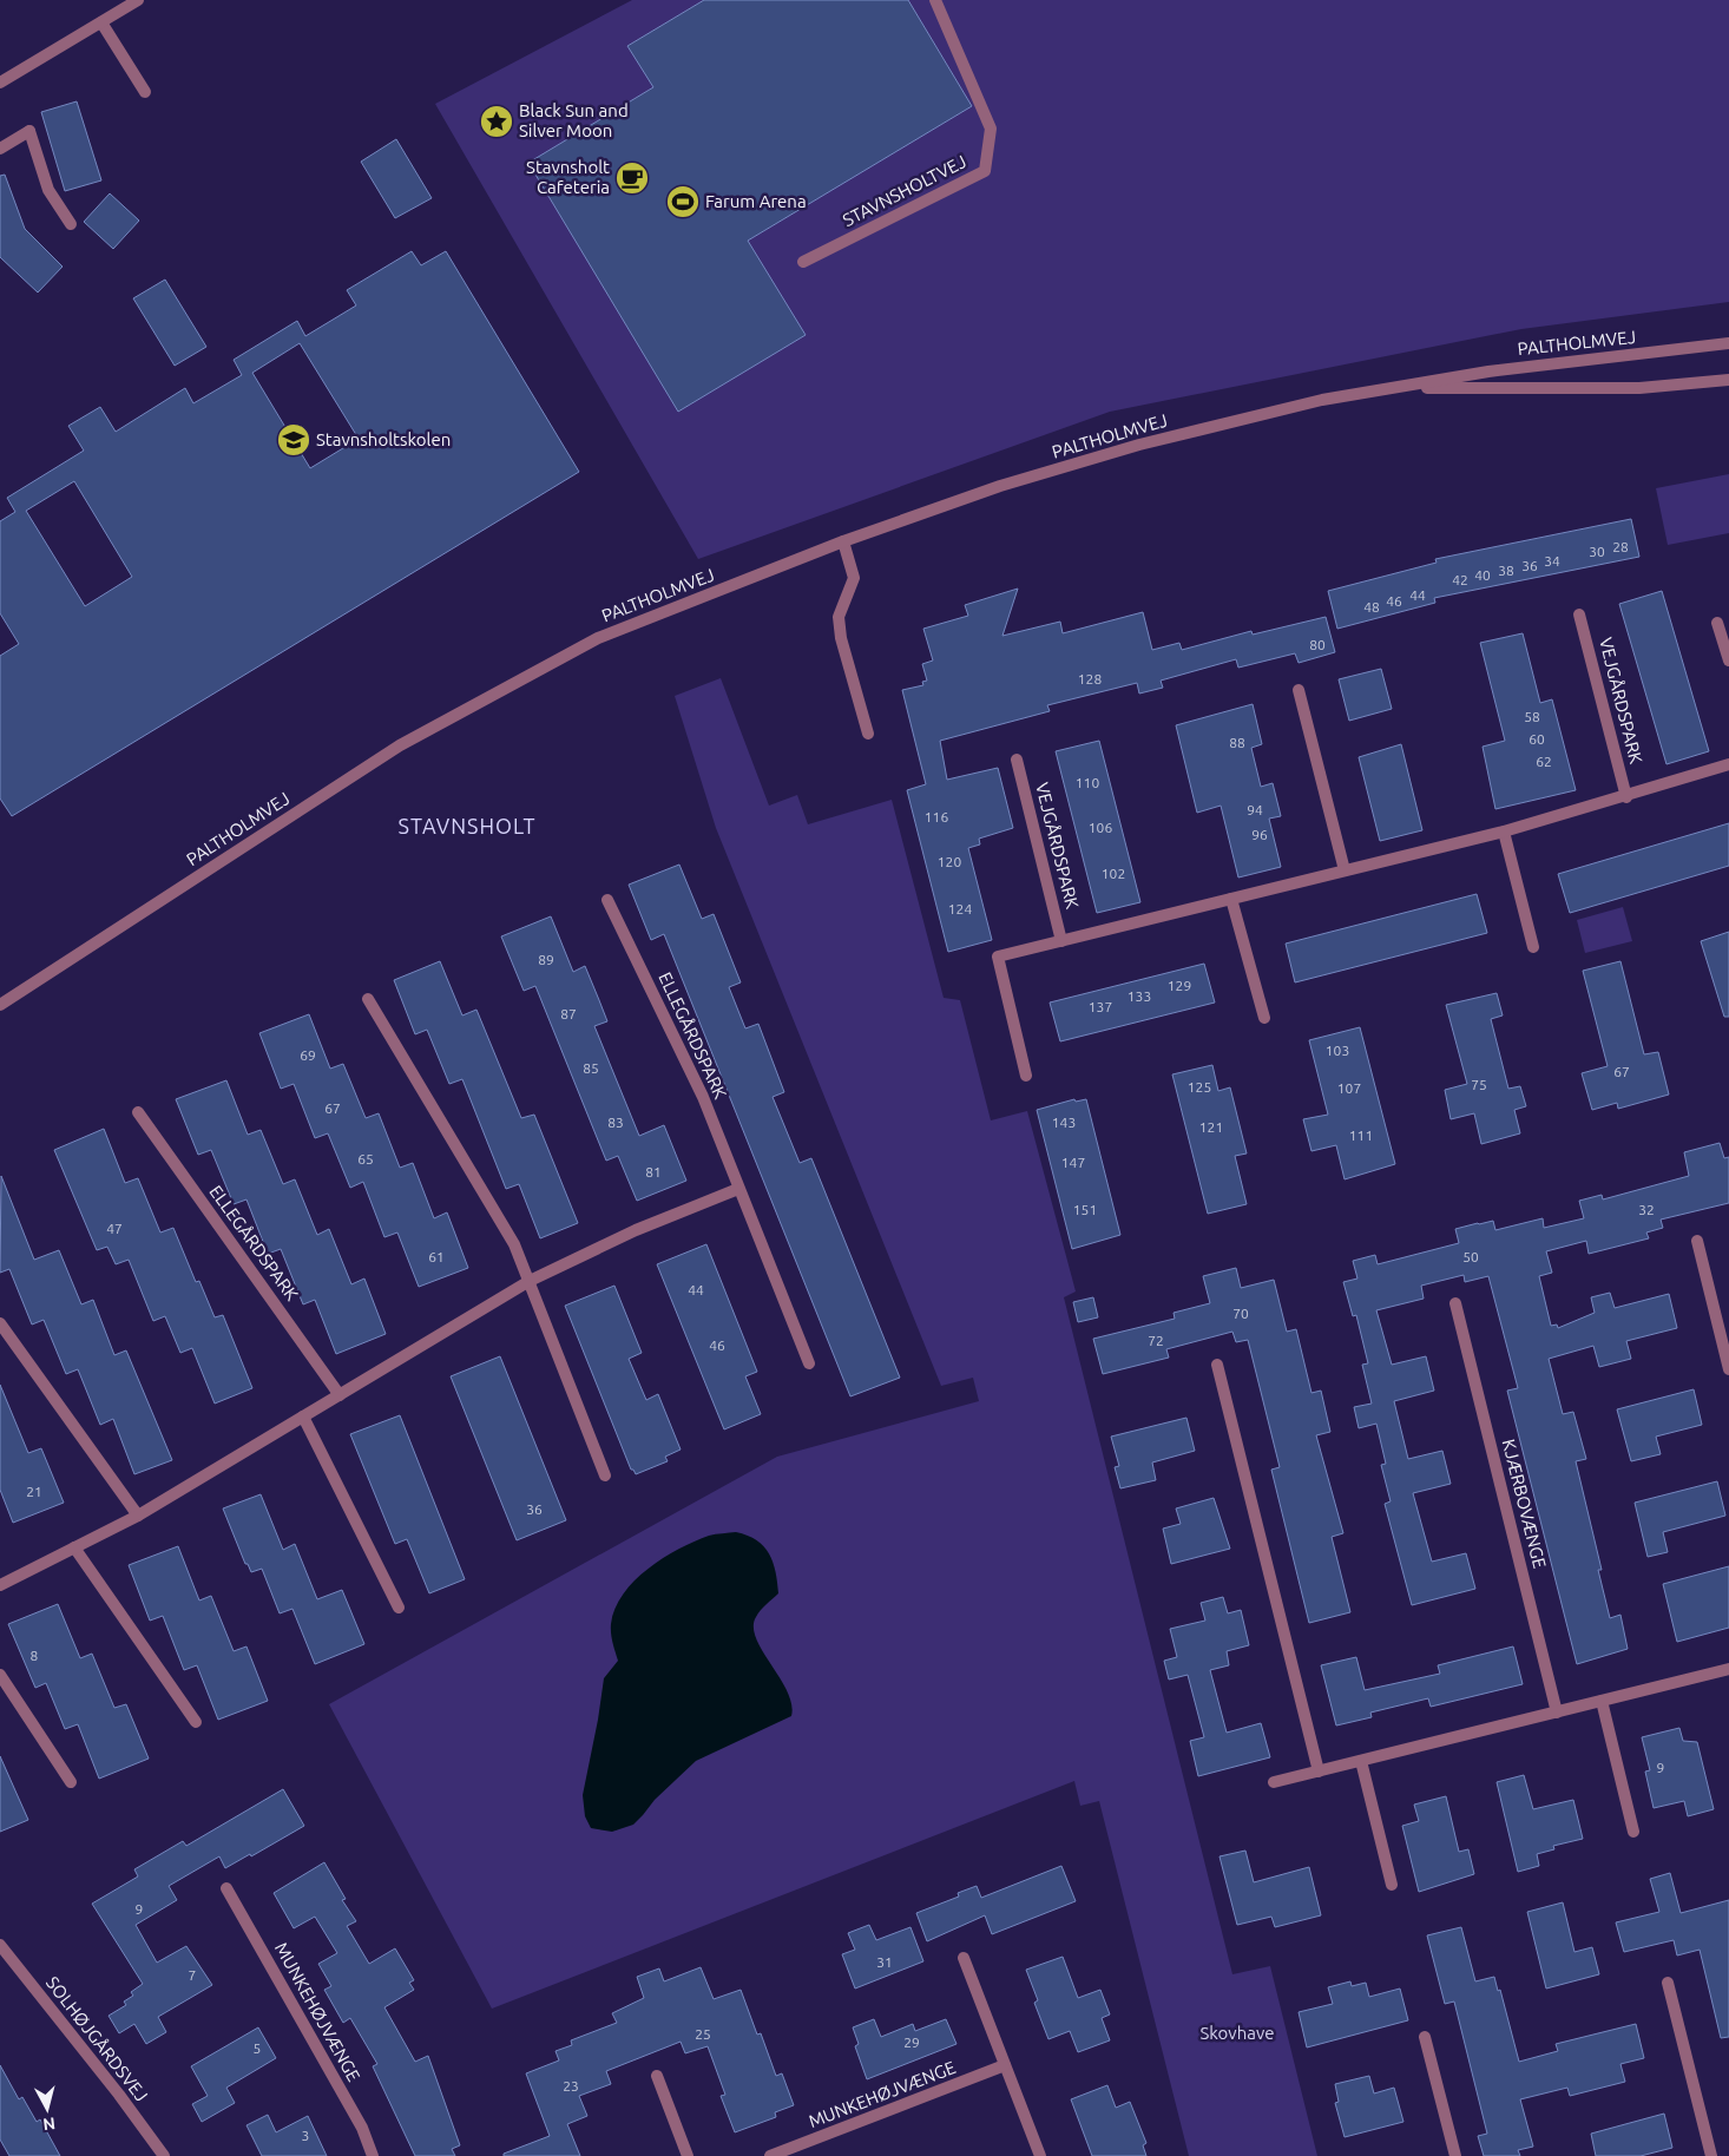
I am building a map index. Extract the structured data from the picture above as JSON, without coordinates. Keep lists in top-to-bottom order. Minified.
{"streets":{"street":["STAVNSHOLTVEJ","PALTHOLMVEJ","VEJGÅRDSPARK","ELLEGÅRDSPARK","KJÆRBOVÆNGE","MUNKEHØJVÆNGE","SOLHØJGÅRDSVEJ"]},"districts":["STAVNSHOLT"],"parks":["Skovhave"],"places":{"place":["Black Sun and Silver Moon"],"cafe":["Stavnsholt Cafeteria"],"sports":["Farum Arena"],"school or university":["Stavnsholtskolen"]},"house_numbers":["28","30","34","36","38","40","42","44","46","48","80","128","58","60","88","62","110","94","116","106","96","120","102","124","89","129","133","137","87","103","69","85","67","75","125","107","67","83","143","121","111","65","147","81","151","32","47","61","50","44","70","72","46","21","36","8","9","9","31","7","25","29","5","23","3"],"north":"bottom"}
